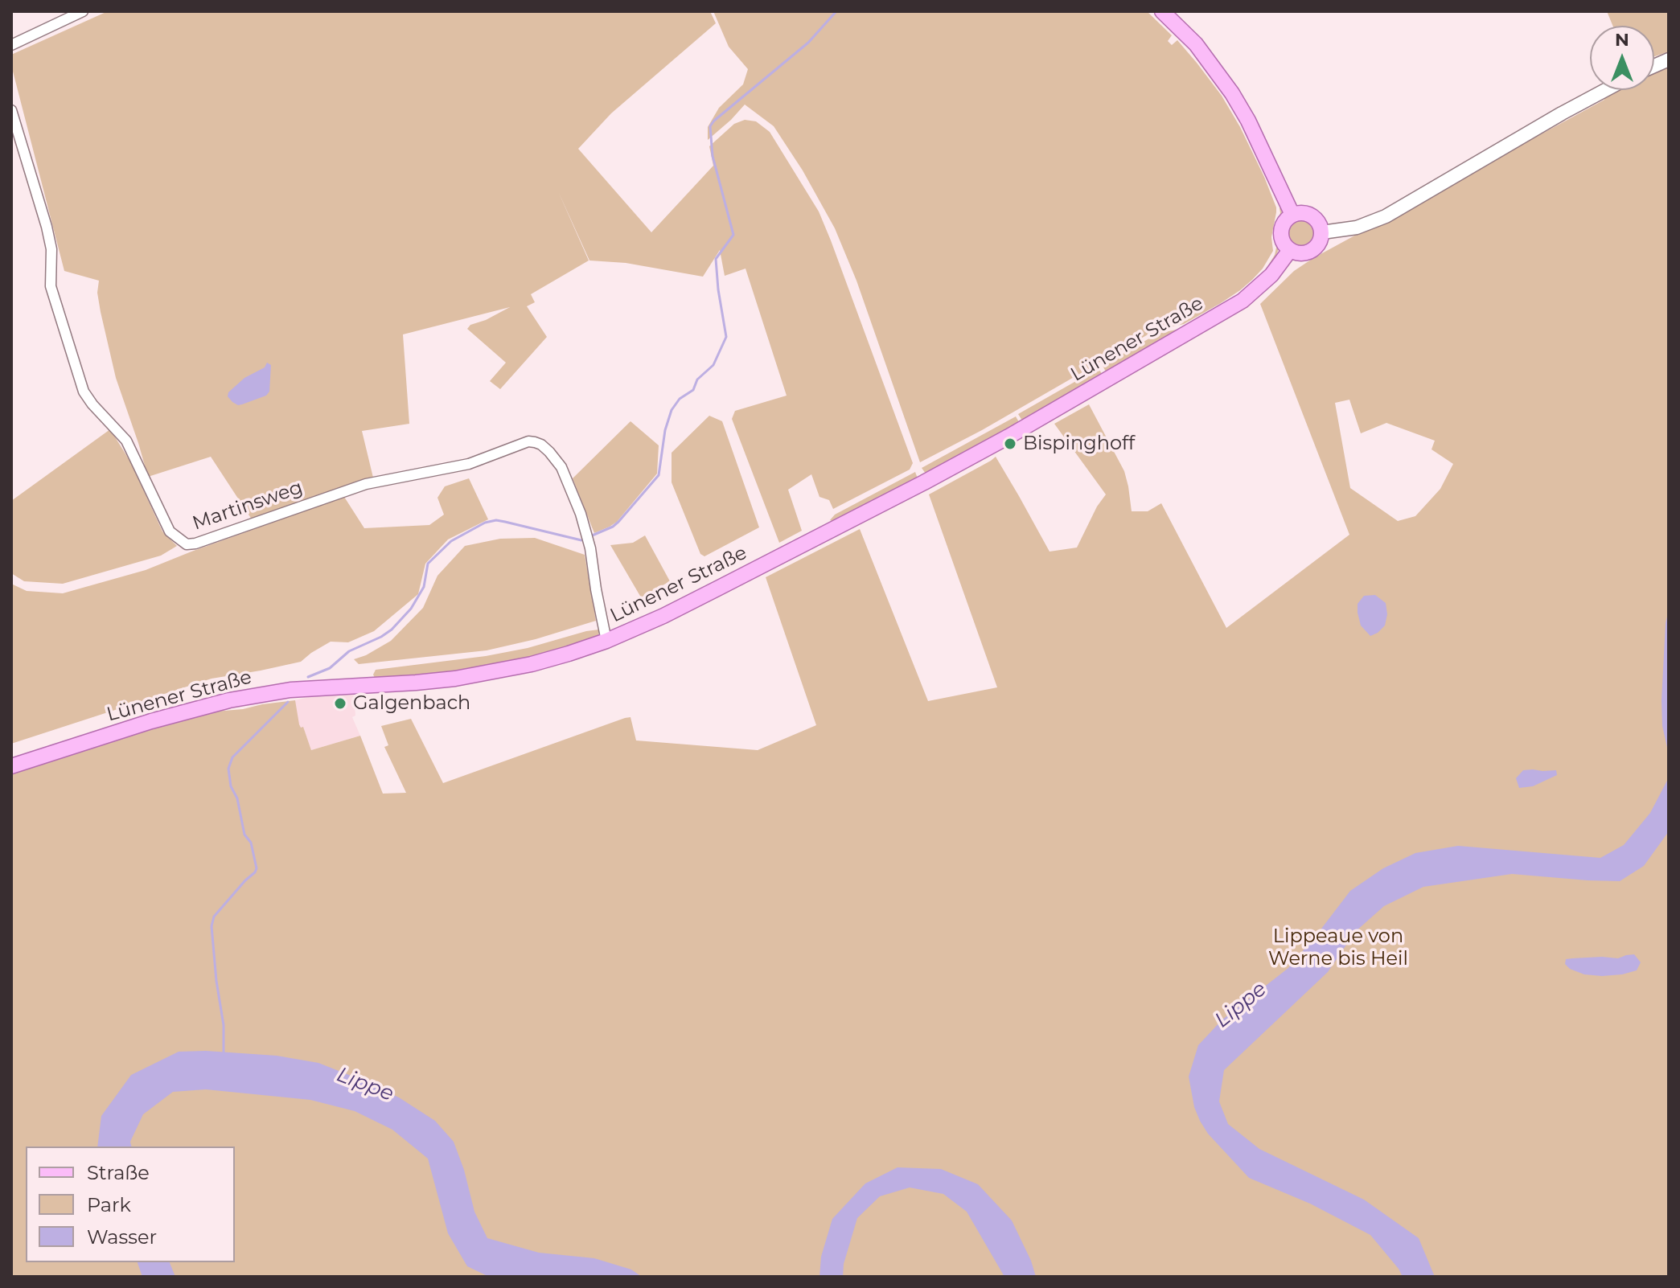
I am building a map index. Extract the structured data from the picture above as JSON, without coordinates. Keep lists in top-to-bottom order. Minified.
{"streets":{"main road":["Lünener Straße"],"street":["Martinsweg"]},"crossings":[["Lünener Straße","Martinsweg"]],"water":["Lippe"],"parks":["Lippeaue von Werne bis Heil"],"places":["Bispinghoff","Galgenbach"],"legend":["Straße","Park","Wasser"],"north":"top"}
